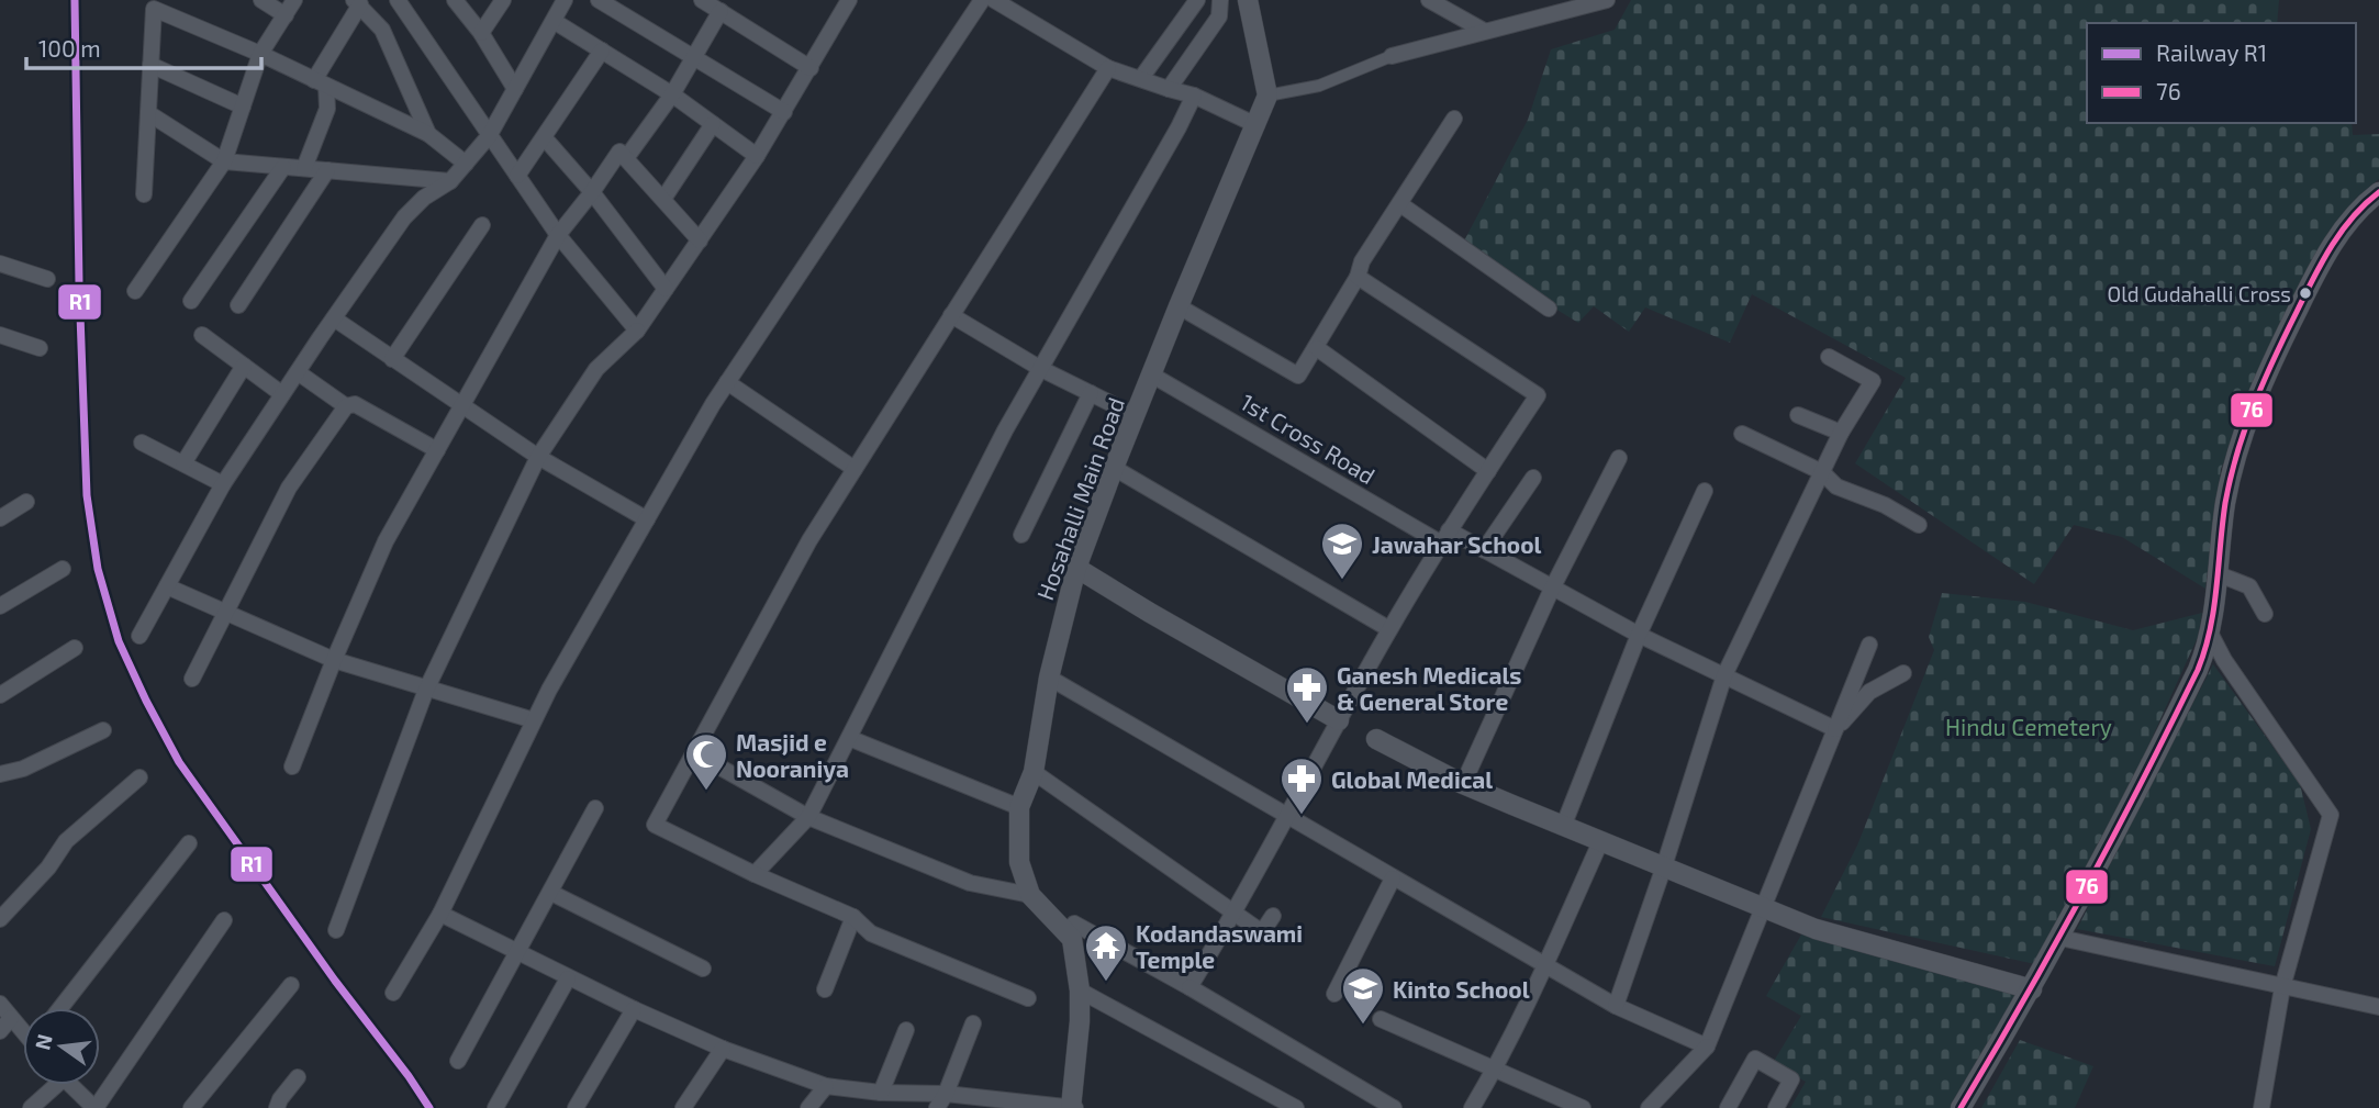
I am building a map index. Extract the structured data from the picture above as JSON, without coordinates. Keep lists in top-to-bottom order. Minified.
{"streets":{"street":["1st Cross Road","Hosahalli Main Road"]},"crossings":[["1st Cross Road","Hosahalli Main Road"]],"parks":["Hindu Cemetery"],"places":{"other":["Old Gudahalli Cross"],"school or university":["Jawahar School","Kinto School"],"pharmacy":["Ganesh Medicals & General Store","Global Medical"],"mosque":["Masjid e Nooraniya"],"temple":["Kodandaswami Temple"]},"lines":["rail line R1","transit line 76"],"legend":["Railway R1","76"],"scale_bar":"100 m","north":"left"}
